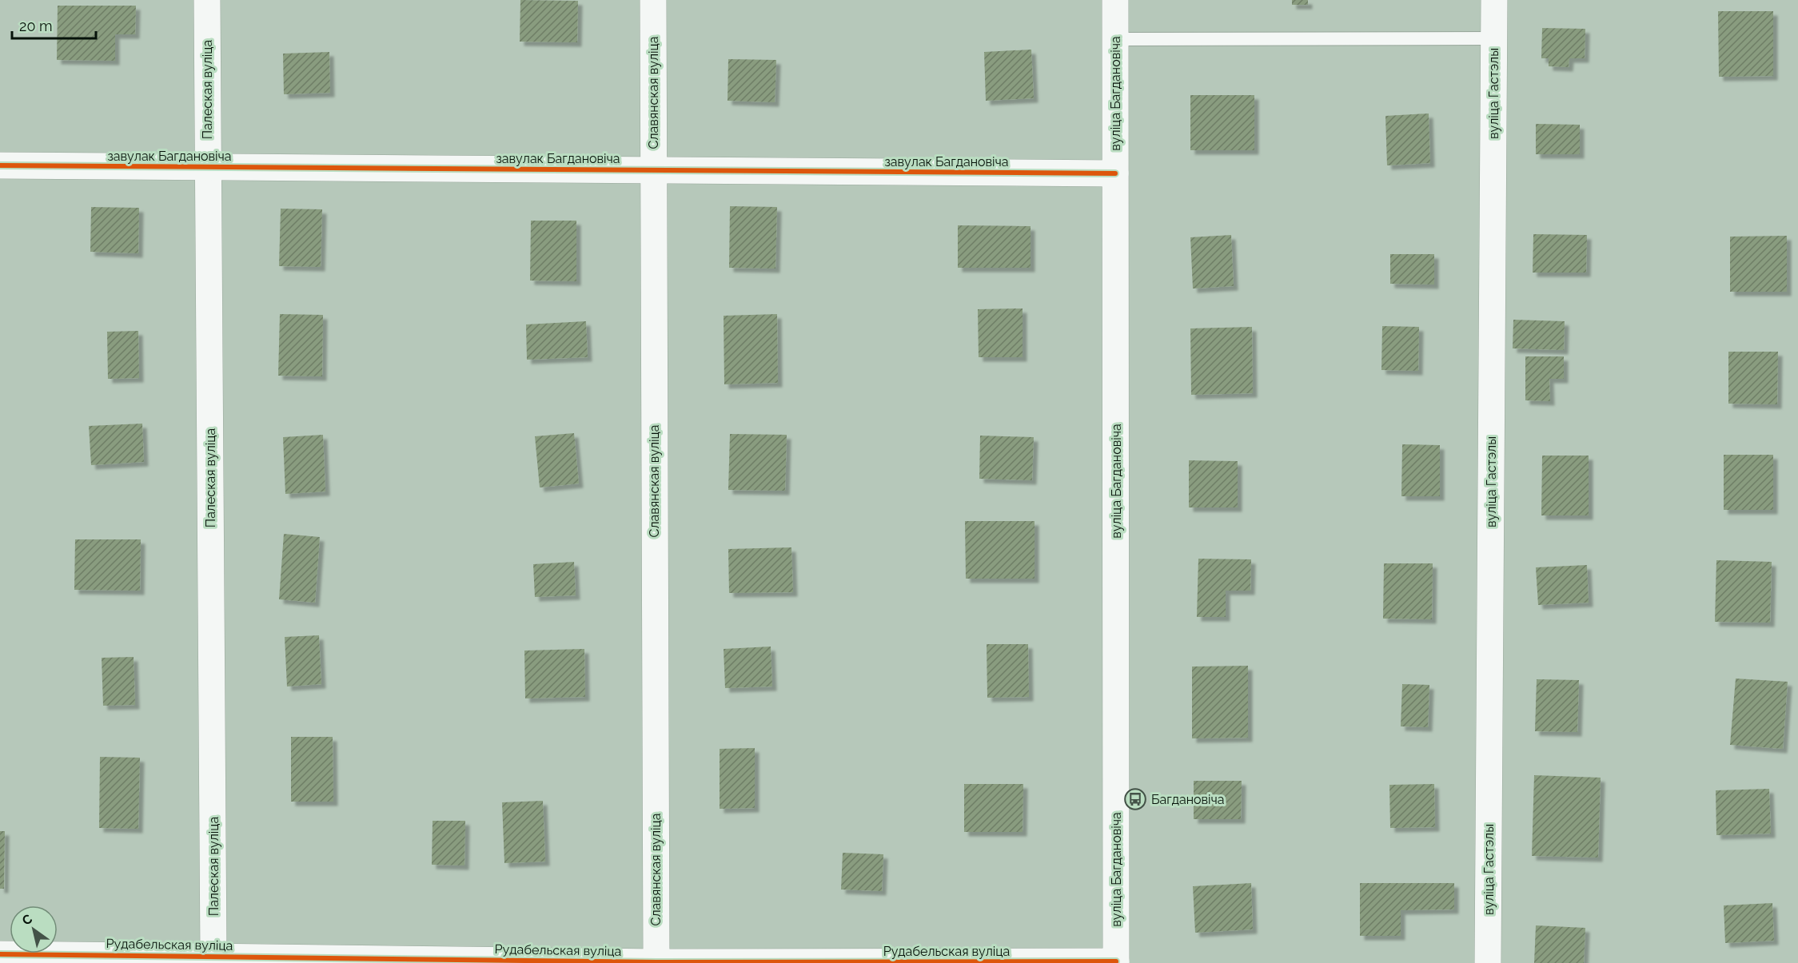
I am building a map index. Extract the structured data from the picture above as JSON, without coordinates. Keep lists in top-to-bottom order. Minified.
{"streets":{"street":["Палеская вуліца","Славянская вуліца","вуліца Багдановіча","вуліца Гастэлы","завулак Багдановіча","Рудабельская вуліца"]},"crossings":[["Палеская вуліца","завулак Багдановіча"],["Палеская вуліца","Рудабельская вуліца"],["Славянская вуліца","завулак Багдановіча"],["Славянская вуліца","Рудабельская вуліца"],["вуліца Багдановіча","завулак Багдановіча"],["вуліца Багдановіча","Рудабельская вуліца"]],"places":{"bus stop":["Багдановіча"]},"scale_bar":"20 m","north":"top left"}
